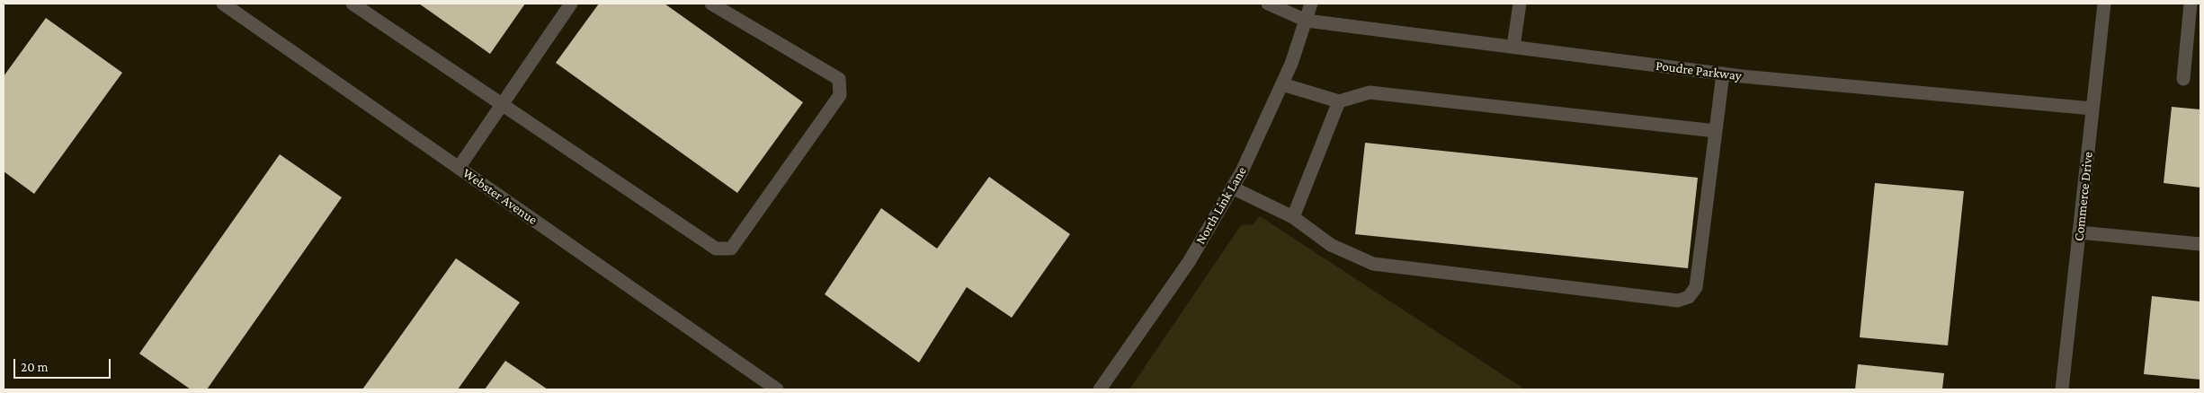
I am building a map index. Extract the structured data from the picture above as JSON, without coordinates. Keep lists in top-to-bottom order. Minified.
{"streets":{"street":["Poudre Parkway","Webster Avenue","Commerce Drive","North Link Lane"]},"crossings":[["Poudre Parkway","Commerce Drive"],["Poudre Parkway","North Link Lane"]],"scale_bar":"20 m"}
